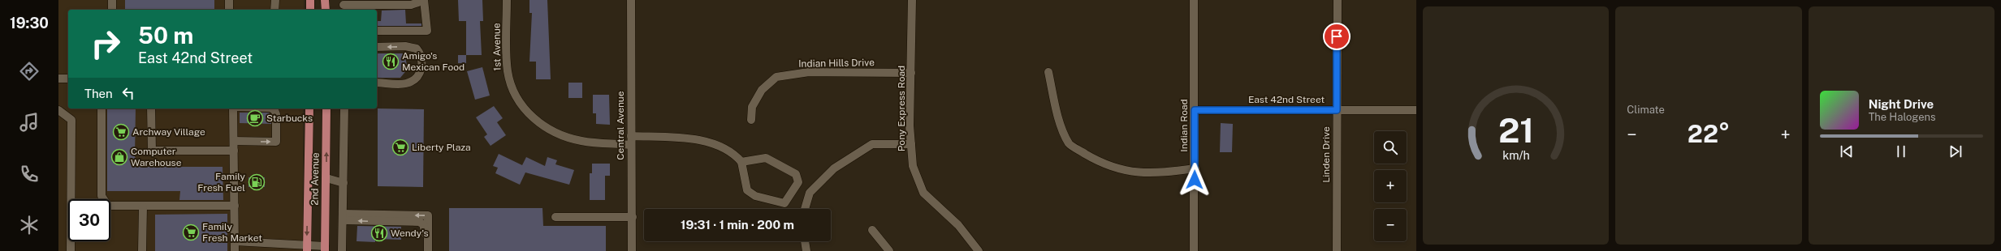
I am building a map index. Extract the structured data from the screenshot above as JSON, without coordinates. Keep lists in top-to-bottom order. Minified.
{"streets":{"main road":["2nd Avenue"],"street":["1st Avenue","Indian Hills Drive","East 42nd Street","Pony Express Road","Central Avenue","Indian Road","Linden Drive"]},"crossings":[["1st Avenue","Central Avenue"],["Indian Hills Drive","Pony Express Road"],["East 42nd Street","Indian Road"],["East 42nd Street","Linden Drive"]],"places":{"restaurant":["Amigo's Mexican Food","Wendy's"],"cafe":["Starbucks"],"supermarket":["Archway Village","Liberty Plaza","Family Fresh Market"],"shop":["Computer Warehouse"],"fuel station":["Family Fresh Fuel"]},"page":{"tabs":"19:30","tile":"Climate","turn":["50 m","East 42nd Street"],"then":"Then","song":["Night Drive","The Halogens"],"heat":["−","22°","+"],"map_buttons":["+","−"],"limit":"30","trip":"19:31 · 1 min · 200 m","gauge":["21","km/h"]}}
